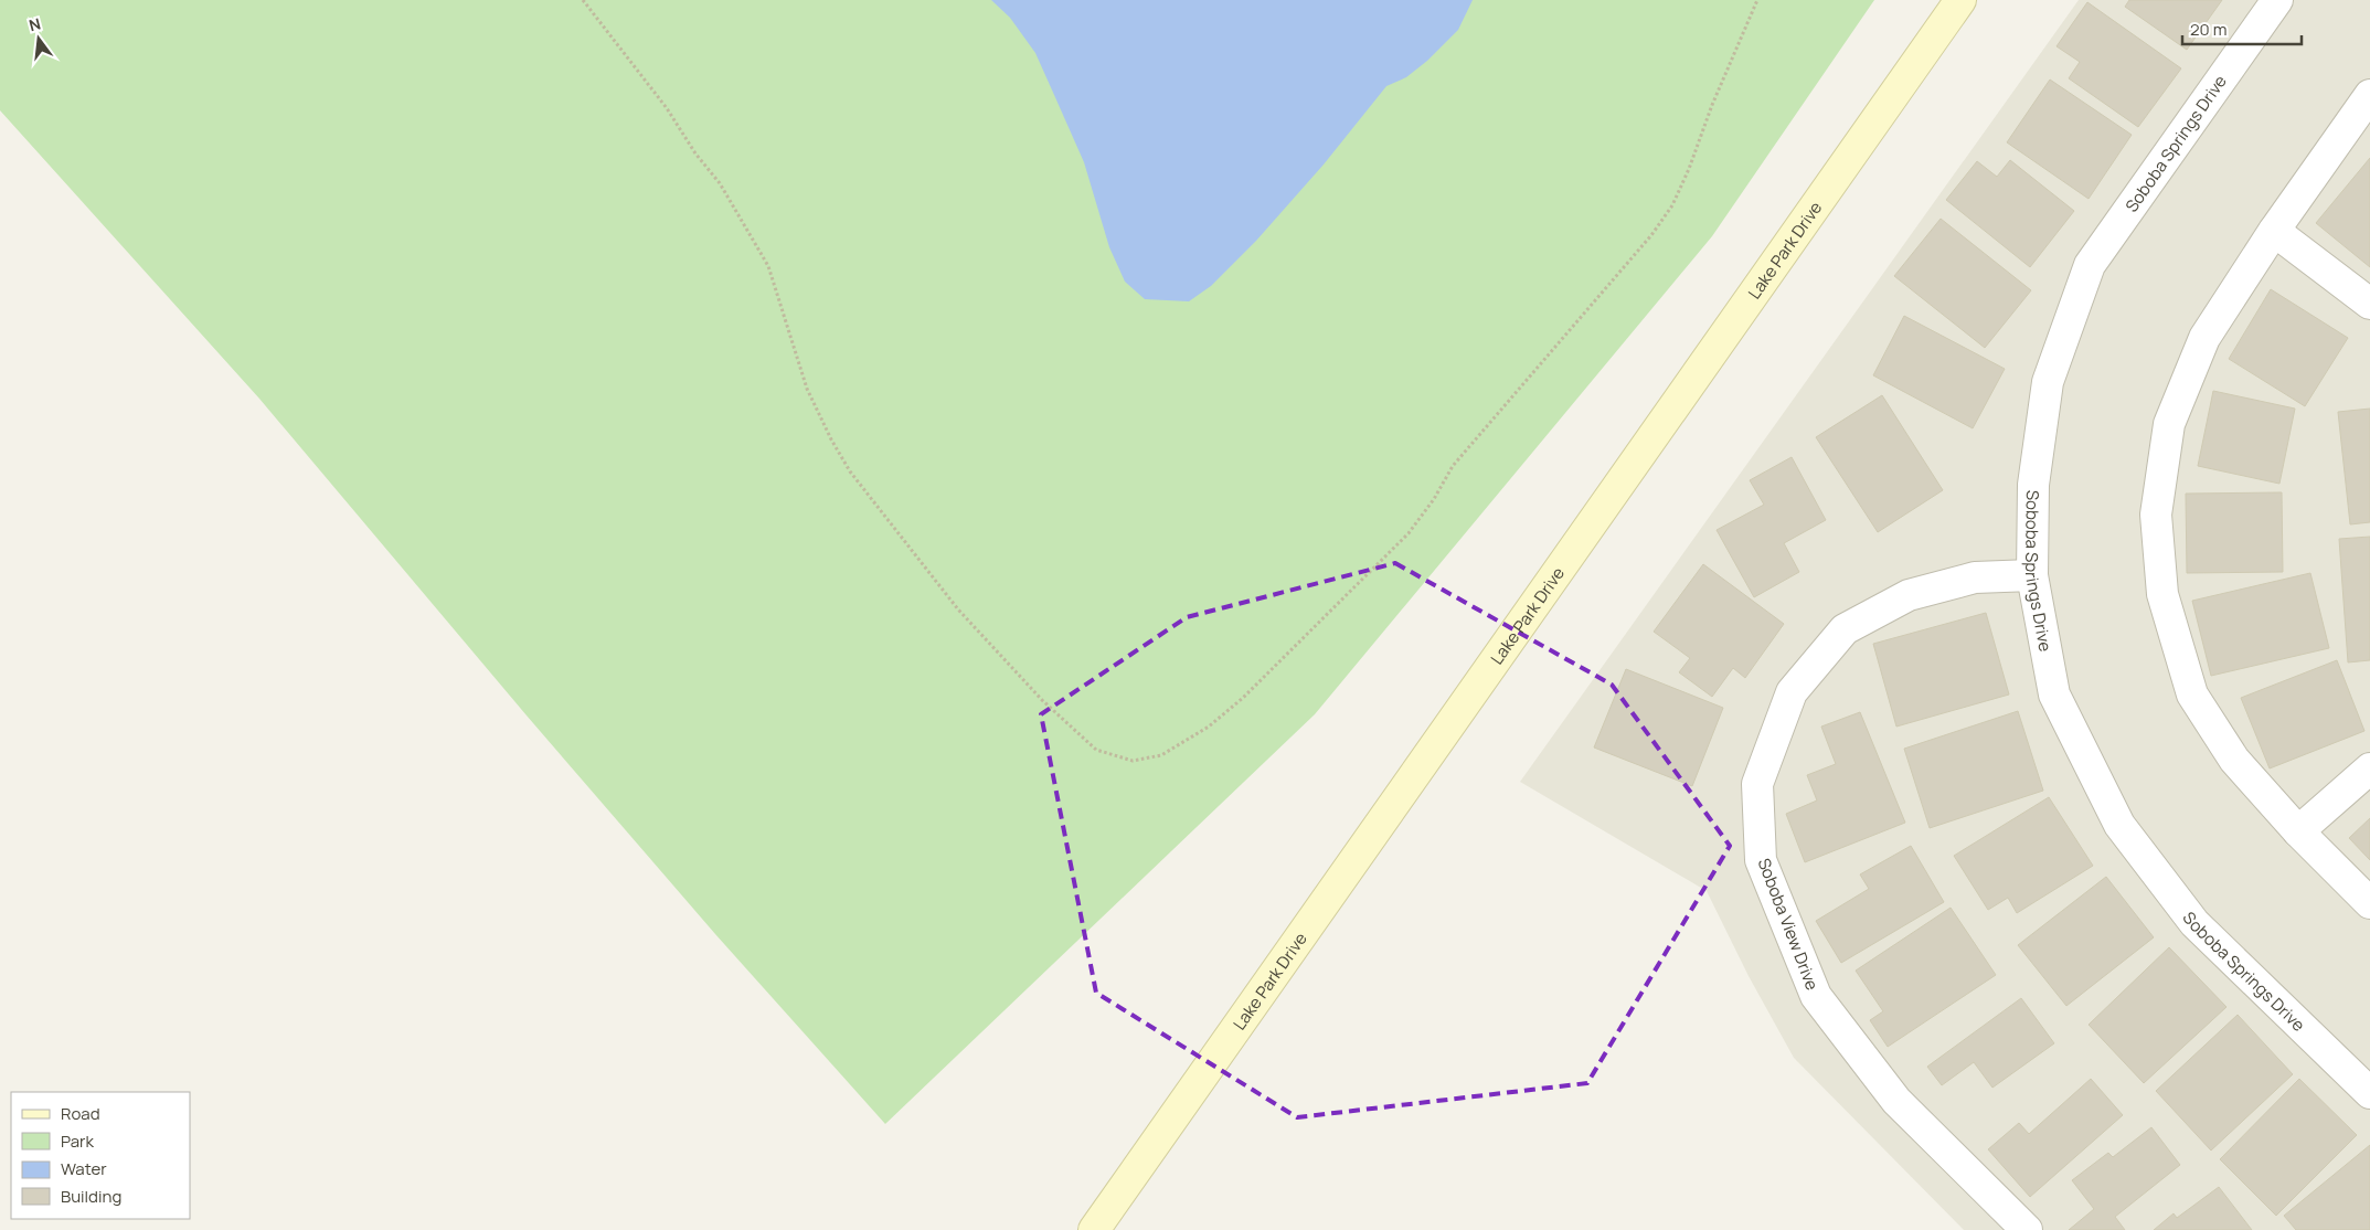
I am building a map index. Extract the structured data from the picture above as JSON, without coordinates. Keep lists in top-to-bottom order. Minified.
{"streets":{"street":["Soboba Springs Drive","Lake Park Drive","Soboba View Drive"]},"crossings":[["Soboba Springs Drive","Soboba View Drive"]],"legend":["Road","Park","Water","Building"],"scale_bar":"20 m","north":"top"}
